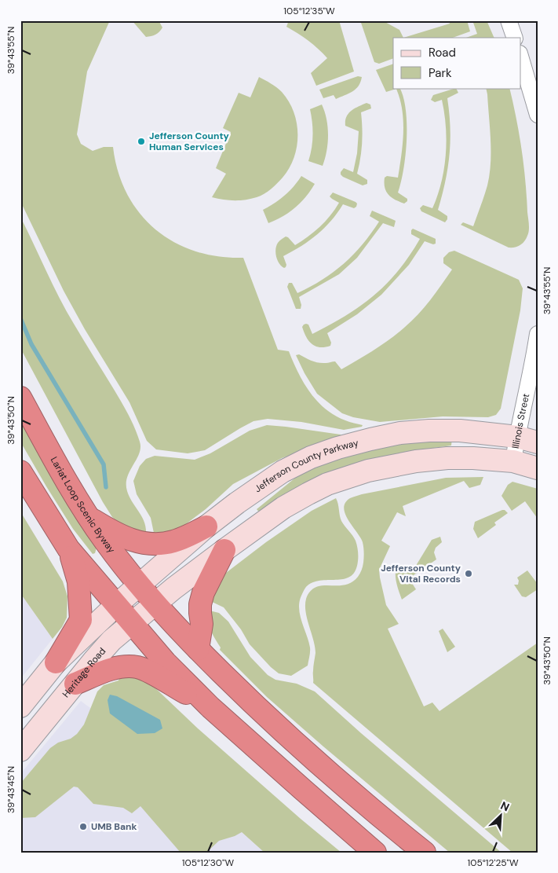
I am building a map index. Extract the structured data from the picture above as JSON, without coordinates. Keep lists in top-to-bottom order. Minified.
{"streets":{"highway":["Lariat Loop Scenic Byway"],"street":["Illinois Street","Jefferson County Parkway","Heritage Road"]},"crossings":[["Illinois Street","Jefferson County Parkway"],["Jefferson County Parkway","Lariat Loop Scenic Byway"],["Lariat Loop Scenic Byway","Heritage Road"]],"places":["Jefferson County Human Services","Jefferson County Vital Records","UMB Bank"],"legend":["Road","Park"],"north":"top right","coordinates":["105°12'35\"W","39°43'55\"N","39°43'50\"N","39°43'45\"N","105°12'30\"W","105°12'25\"W"]}
